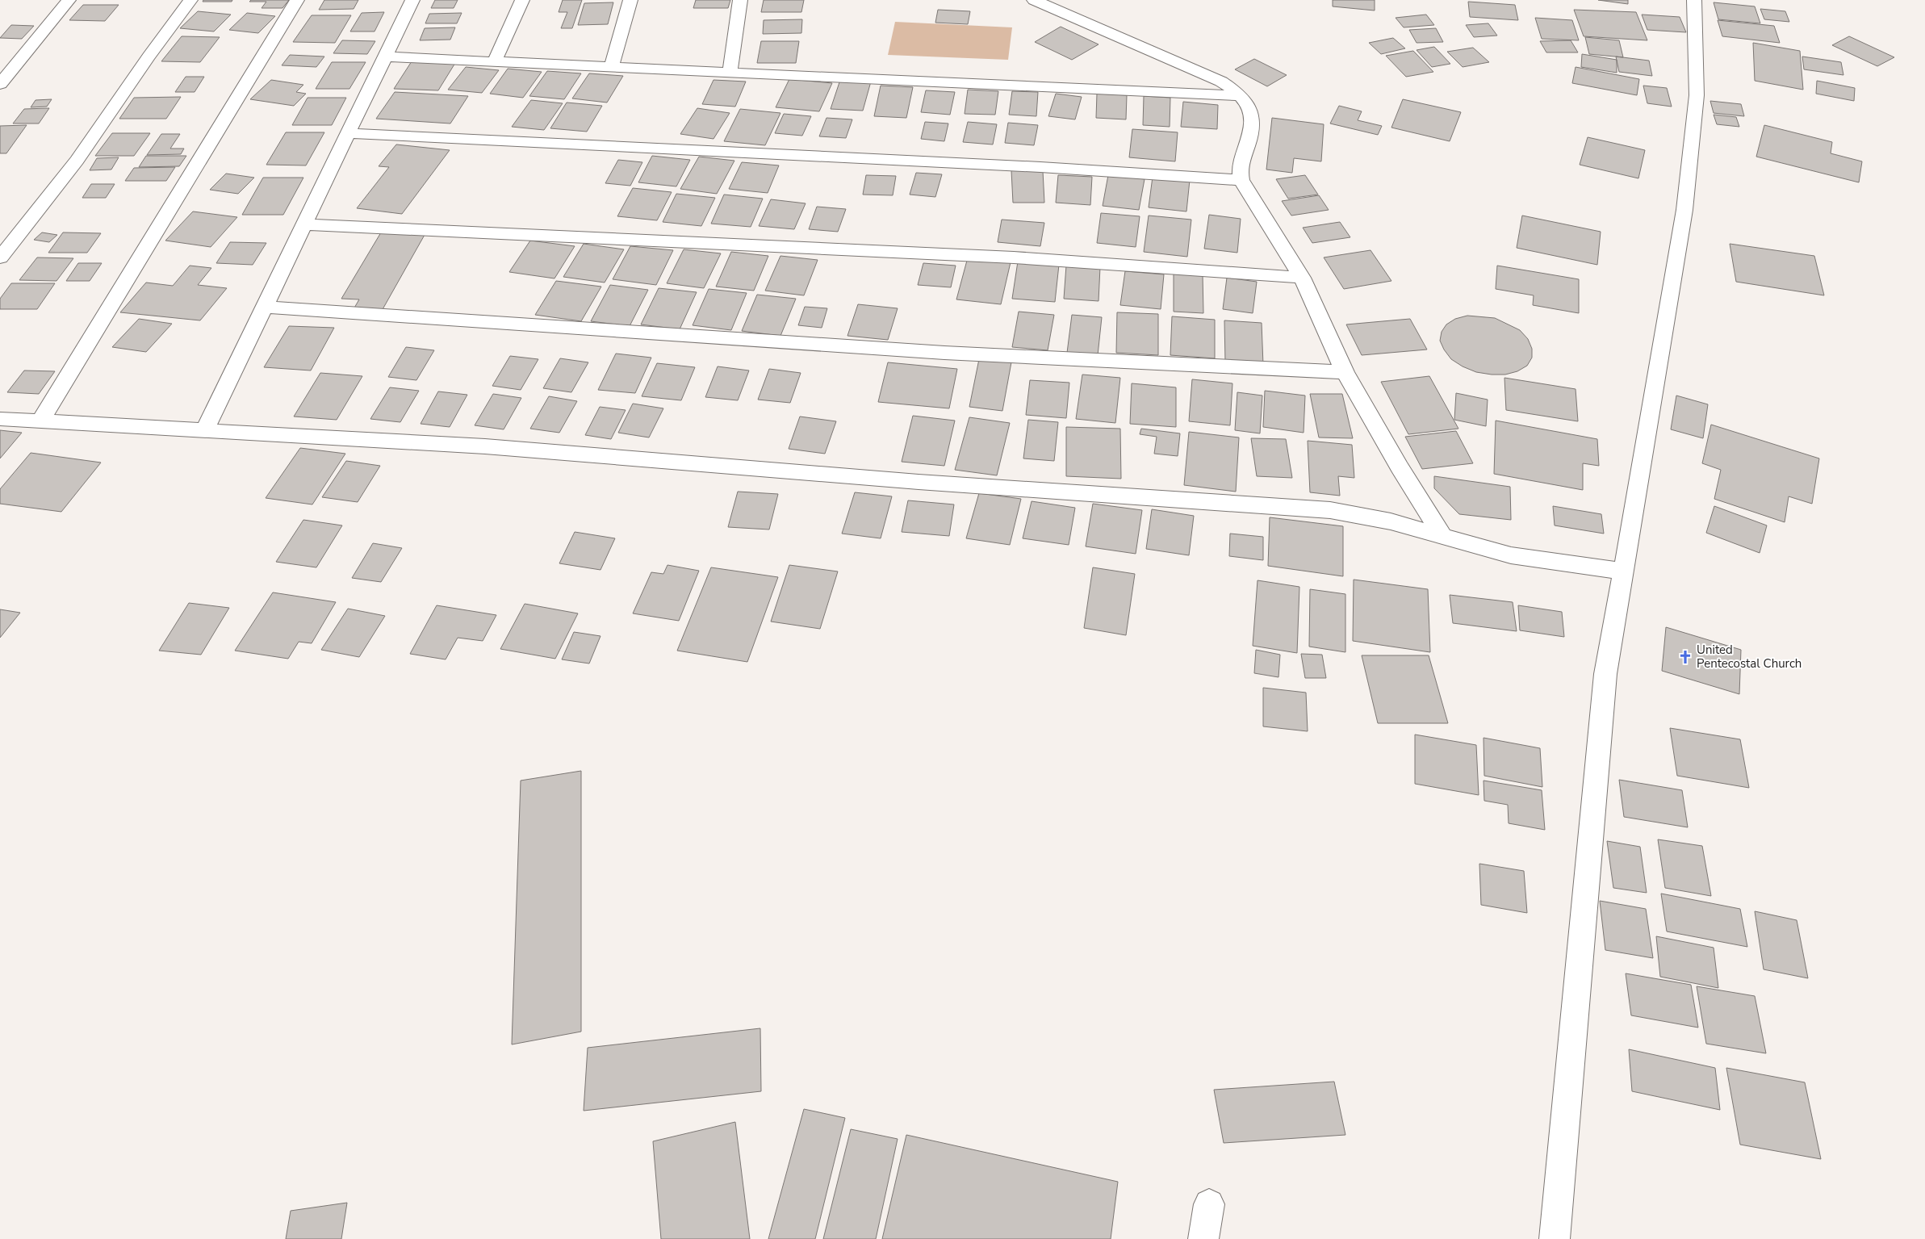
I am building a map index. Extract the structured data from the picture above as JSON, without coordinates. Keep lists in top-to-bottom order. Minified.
{"places":{"church":["United Pentecostal Church"]}}
